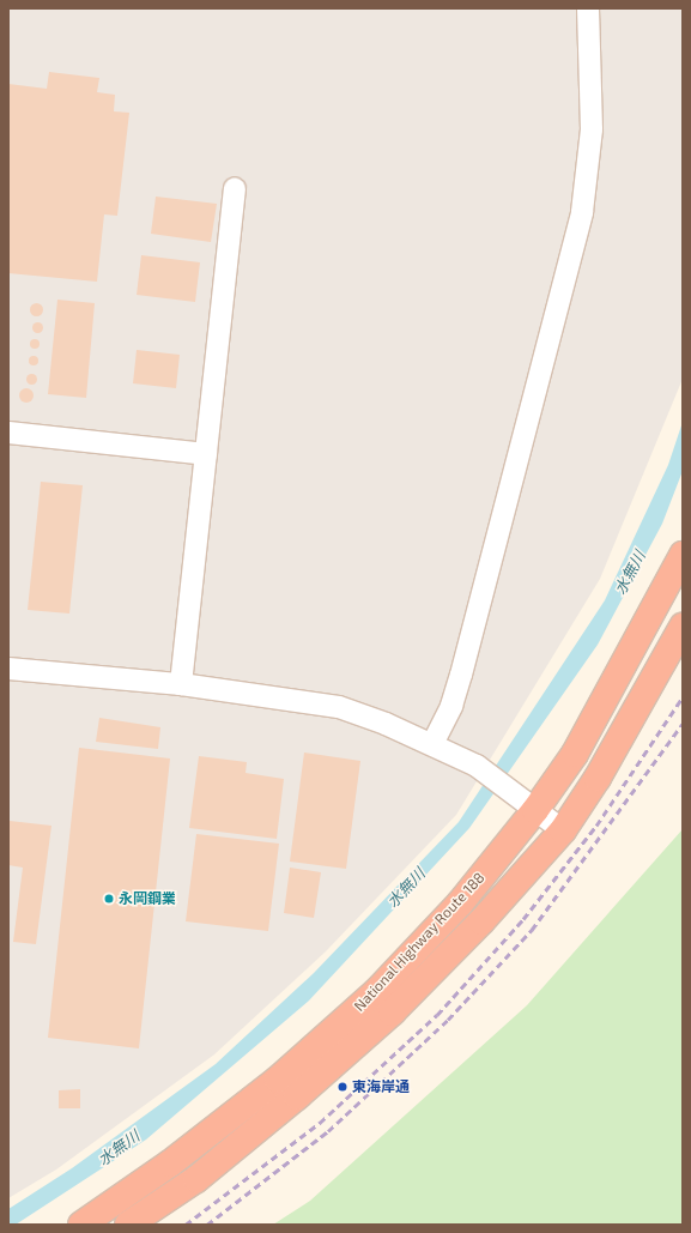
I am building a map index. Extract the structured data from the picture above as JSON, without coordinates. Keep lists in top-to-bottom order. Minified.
{"streets":{"highway":["National Highway Route 188"]},"water":["水無川"],"places":["永岡鋼業","東海岸通"]}
